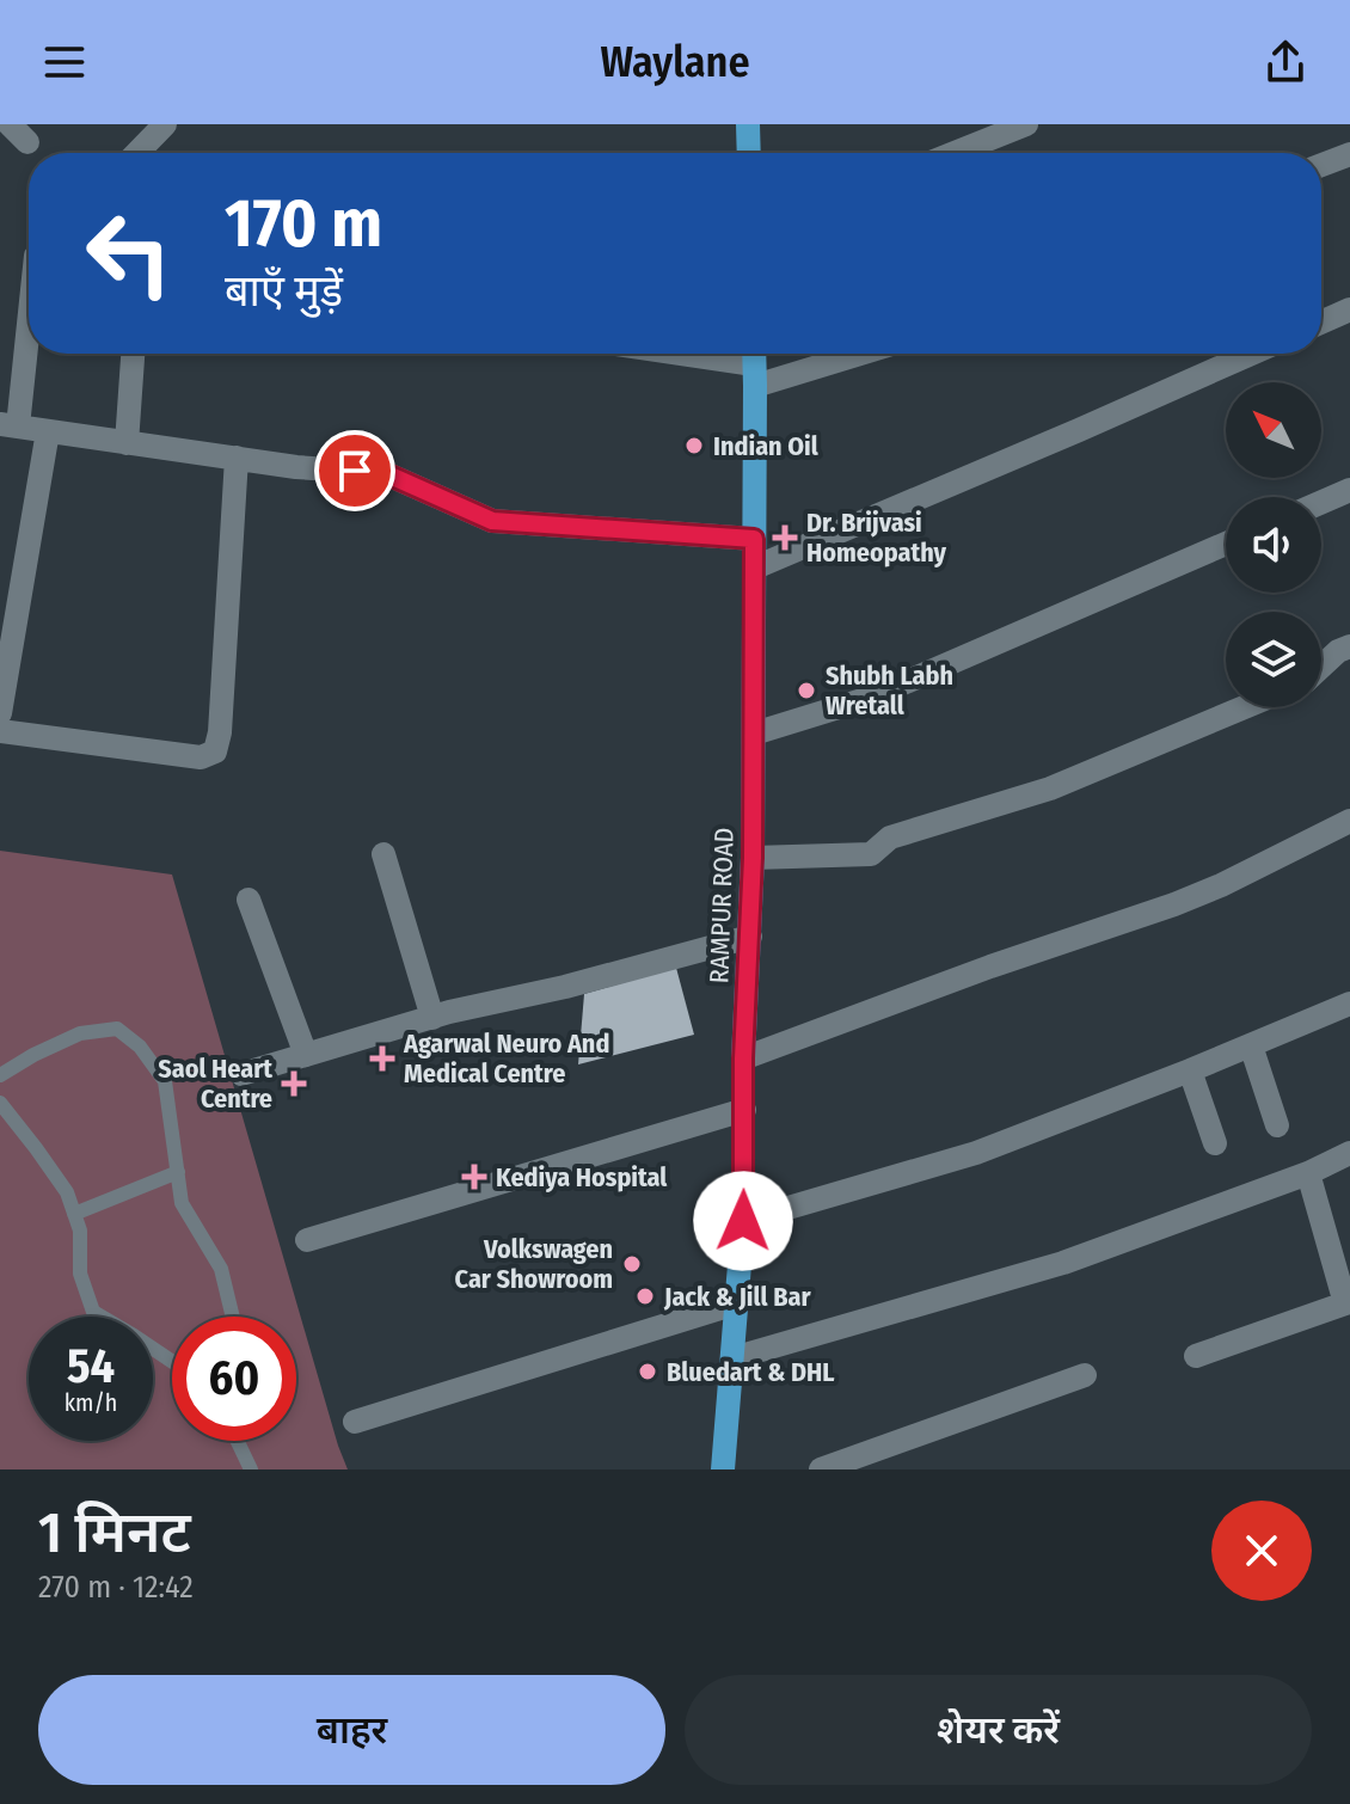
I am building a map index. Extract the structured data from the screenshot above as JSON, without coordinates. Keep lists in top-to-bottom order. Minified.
{"streets":{"main road":["RAMPUR ROAD"]},"places":{"other":["Indian Oil","Shubh Labh Wretall","Volkswagen Car Showroom","Jack & Jill Bar","Bluedart & DHL"],"health":["Dr. Brijvasi Homeopathy","Agarwal Neuro And Medical Centre","Saol Heart Centre","Kediya Hospital"]},"north":"top left","page":{"header":"Waylane","turn":["170 m","बाएँ मुड़ें"],"speed":"54 km/h","limit":"60","heading":["1 मिनट","270 m · 12:42"],"buttons":["बाहर","शेयर करें"]}}
